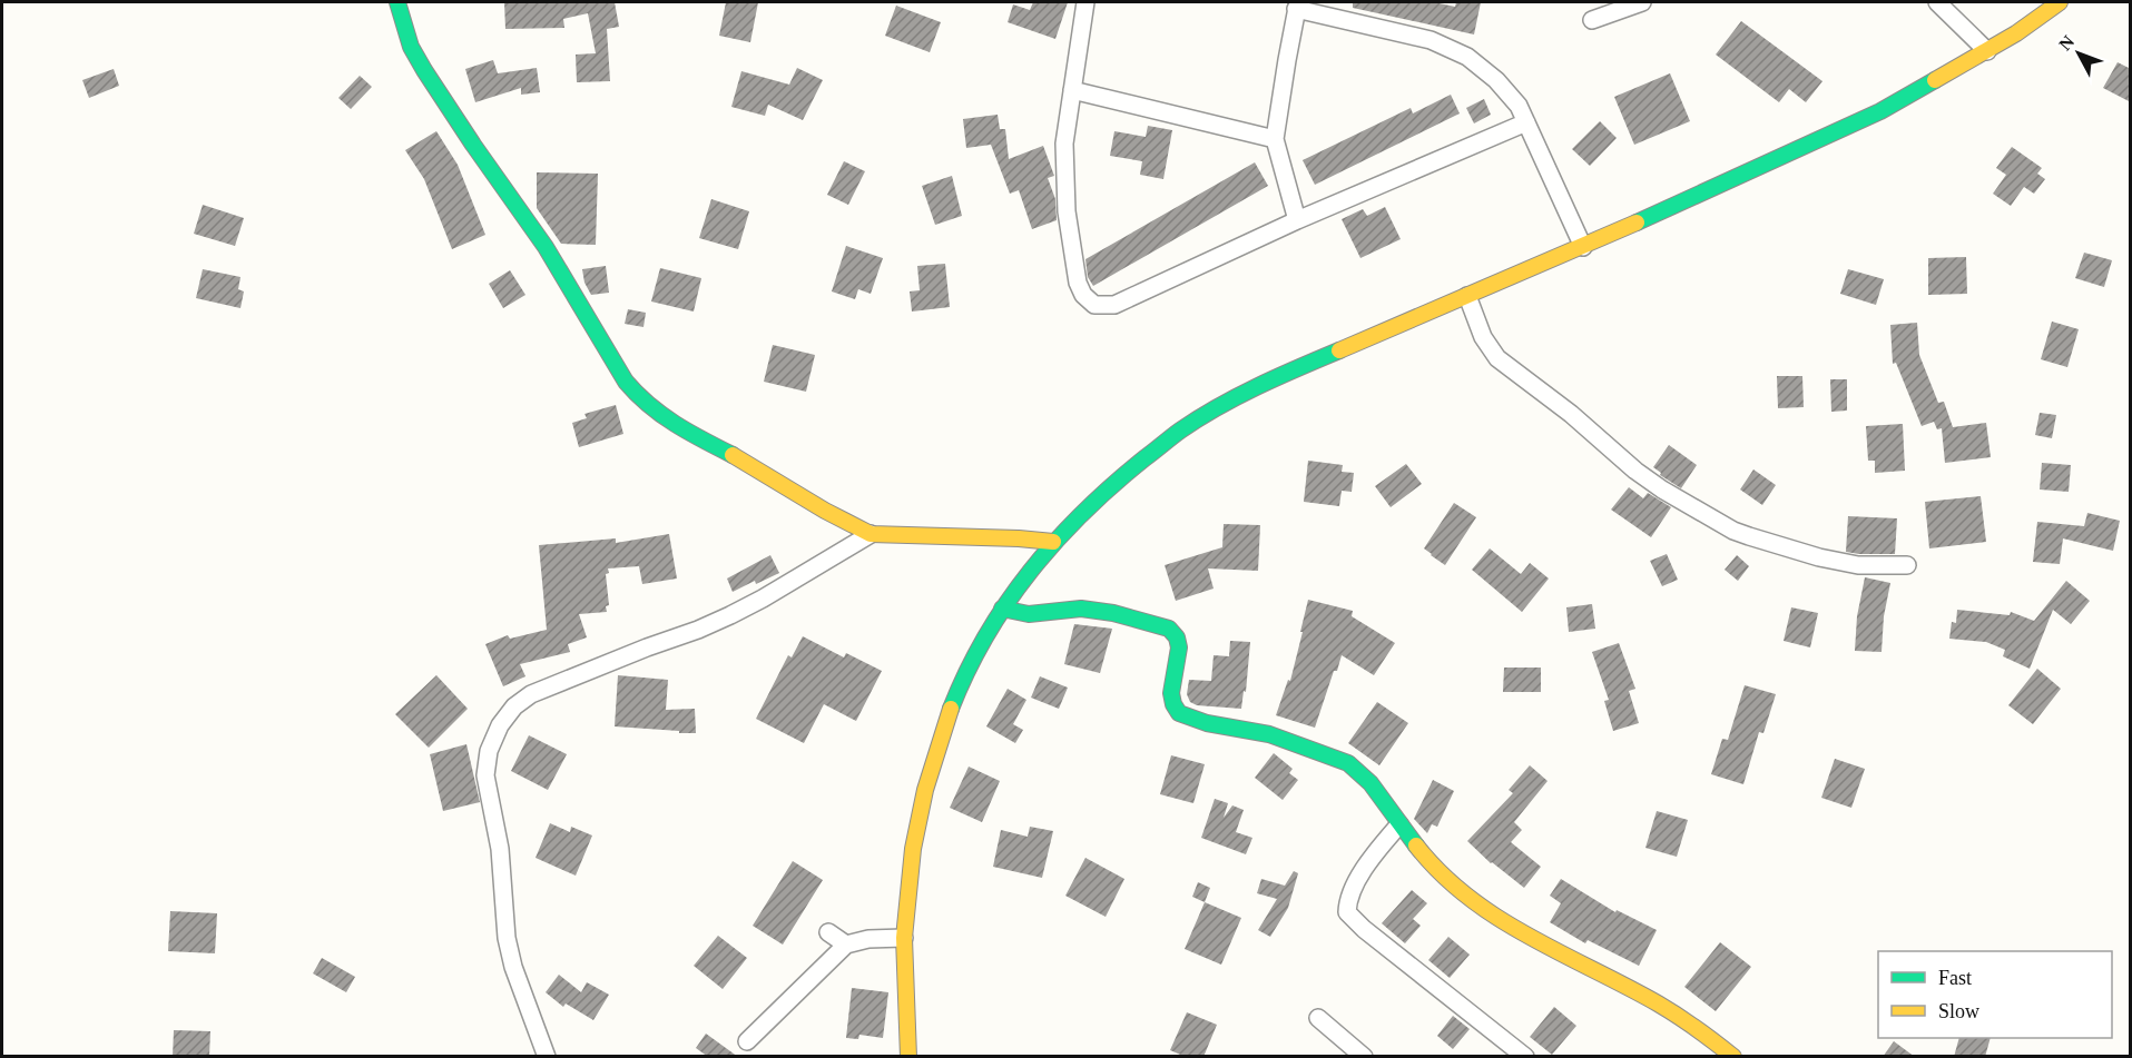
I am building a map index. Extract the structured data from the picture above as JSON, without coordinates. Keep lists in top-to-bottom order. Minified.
{"legend":["Fast","Slow"],"north":"top left"}
